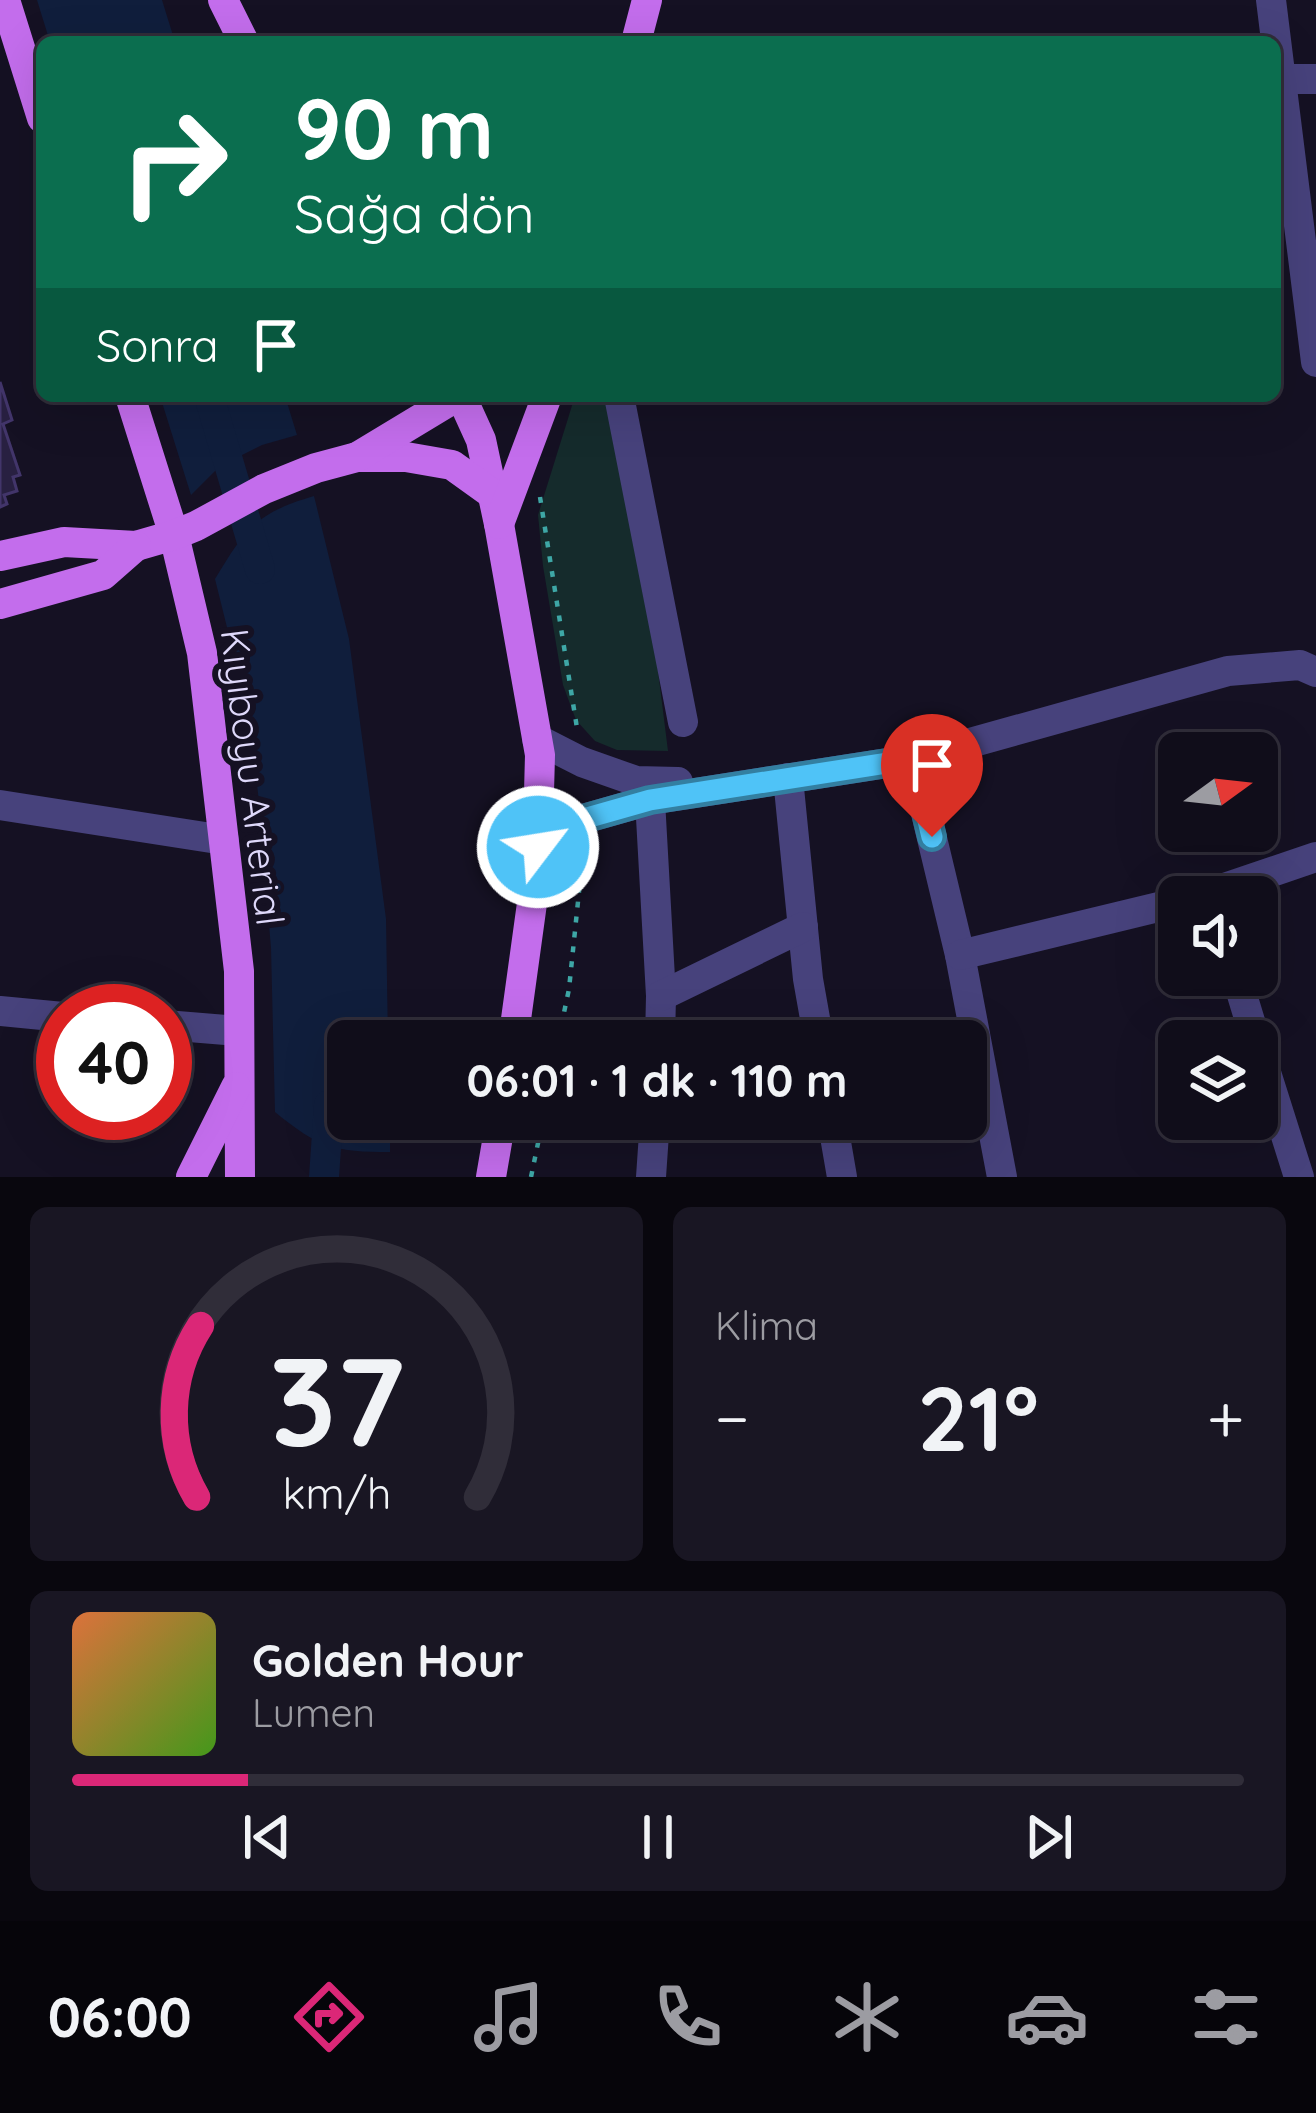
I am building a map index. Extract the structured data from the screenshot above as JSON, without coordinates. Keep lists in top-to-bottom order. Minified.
{"streets":{"main road":["Kıyıboyu Arterial"]},"north":"right","page":{"turn":["90 m","Sağa dön"],"then":"Sonra","limit":"40","trip":"06:01 · 1 dk · 110 m","tile":"Klima","heat":["−","21°","+"],"song":["Golden Hour","Lumen"],"tabs":"06:00","gauge":["37","km/h"]}}
